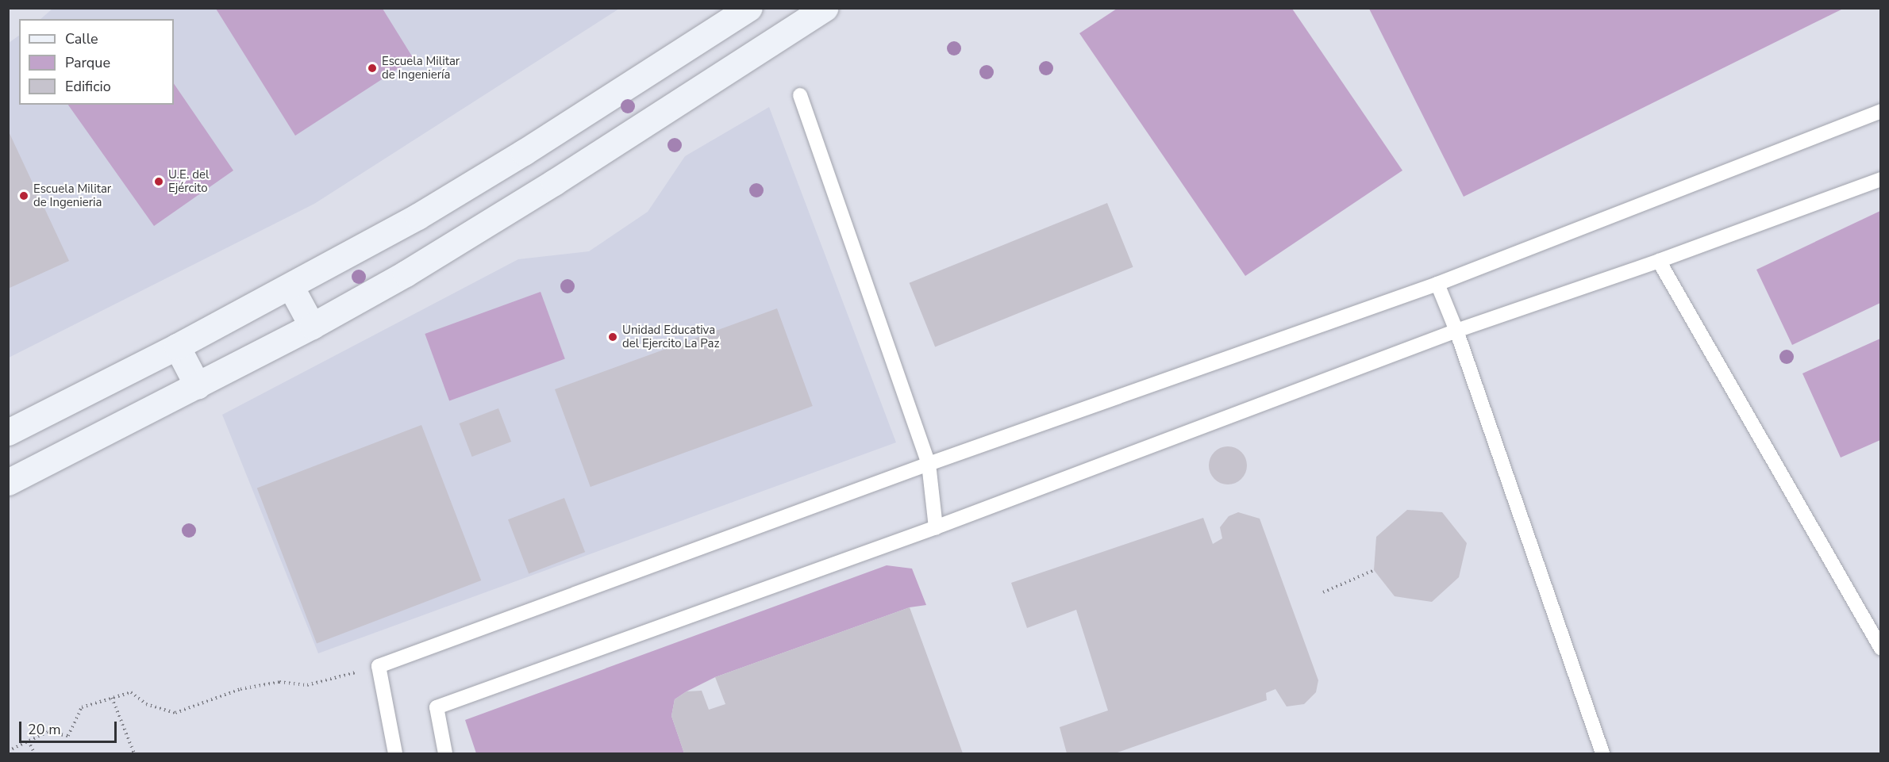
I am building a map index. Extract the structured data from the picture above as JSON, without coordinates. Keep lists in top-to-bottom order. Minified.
{"places":["Escuela Militar de Ingeniería","U.E. del Ejército","Escuela Militar de Ingenieria","Unidad Educativa del Ejercito La Paz"],"legend":["Calle","Parque","Edificio"],"scale_bar":"20 m"}
